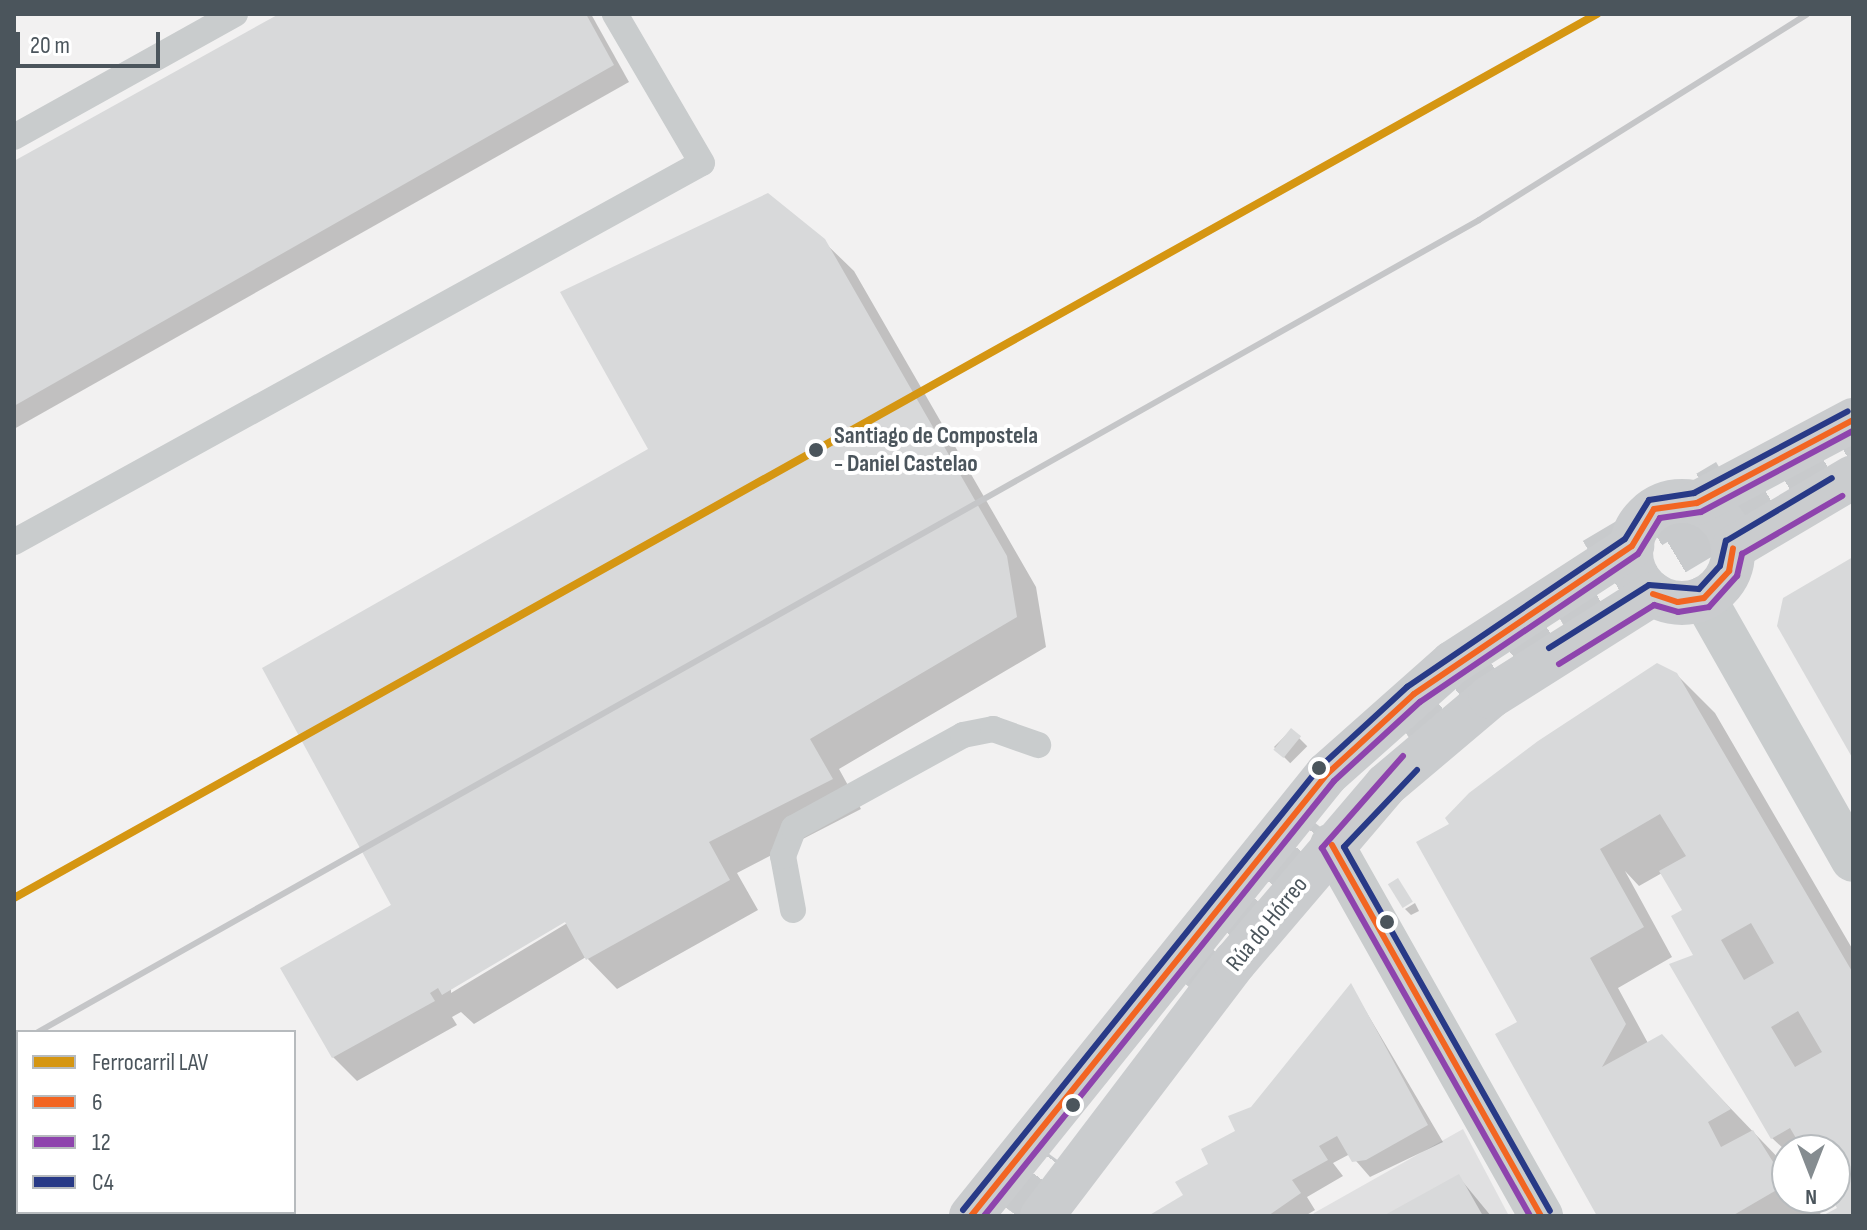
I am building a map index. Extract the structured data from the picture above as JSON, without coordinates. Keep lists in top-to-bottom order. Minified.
{"streets":{"main road":["Rúa do Hórreo"]},"places":["Santiago de Compostela - Daniel Castelao"],"lines":["rail line LAV","transit line C4","transit line 6","transit line 12"],"legend":["Ferrocarril LAV","6","12","C4"],"scale_bar":"20 m","north":"bottom"}
